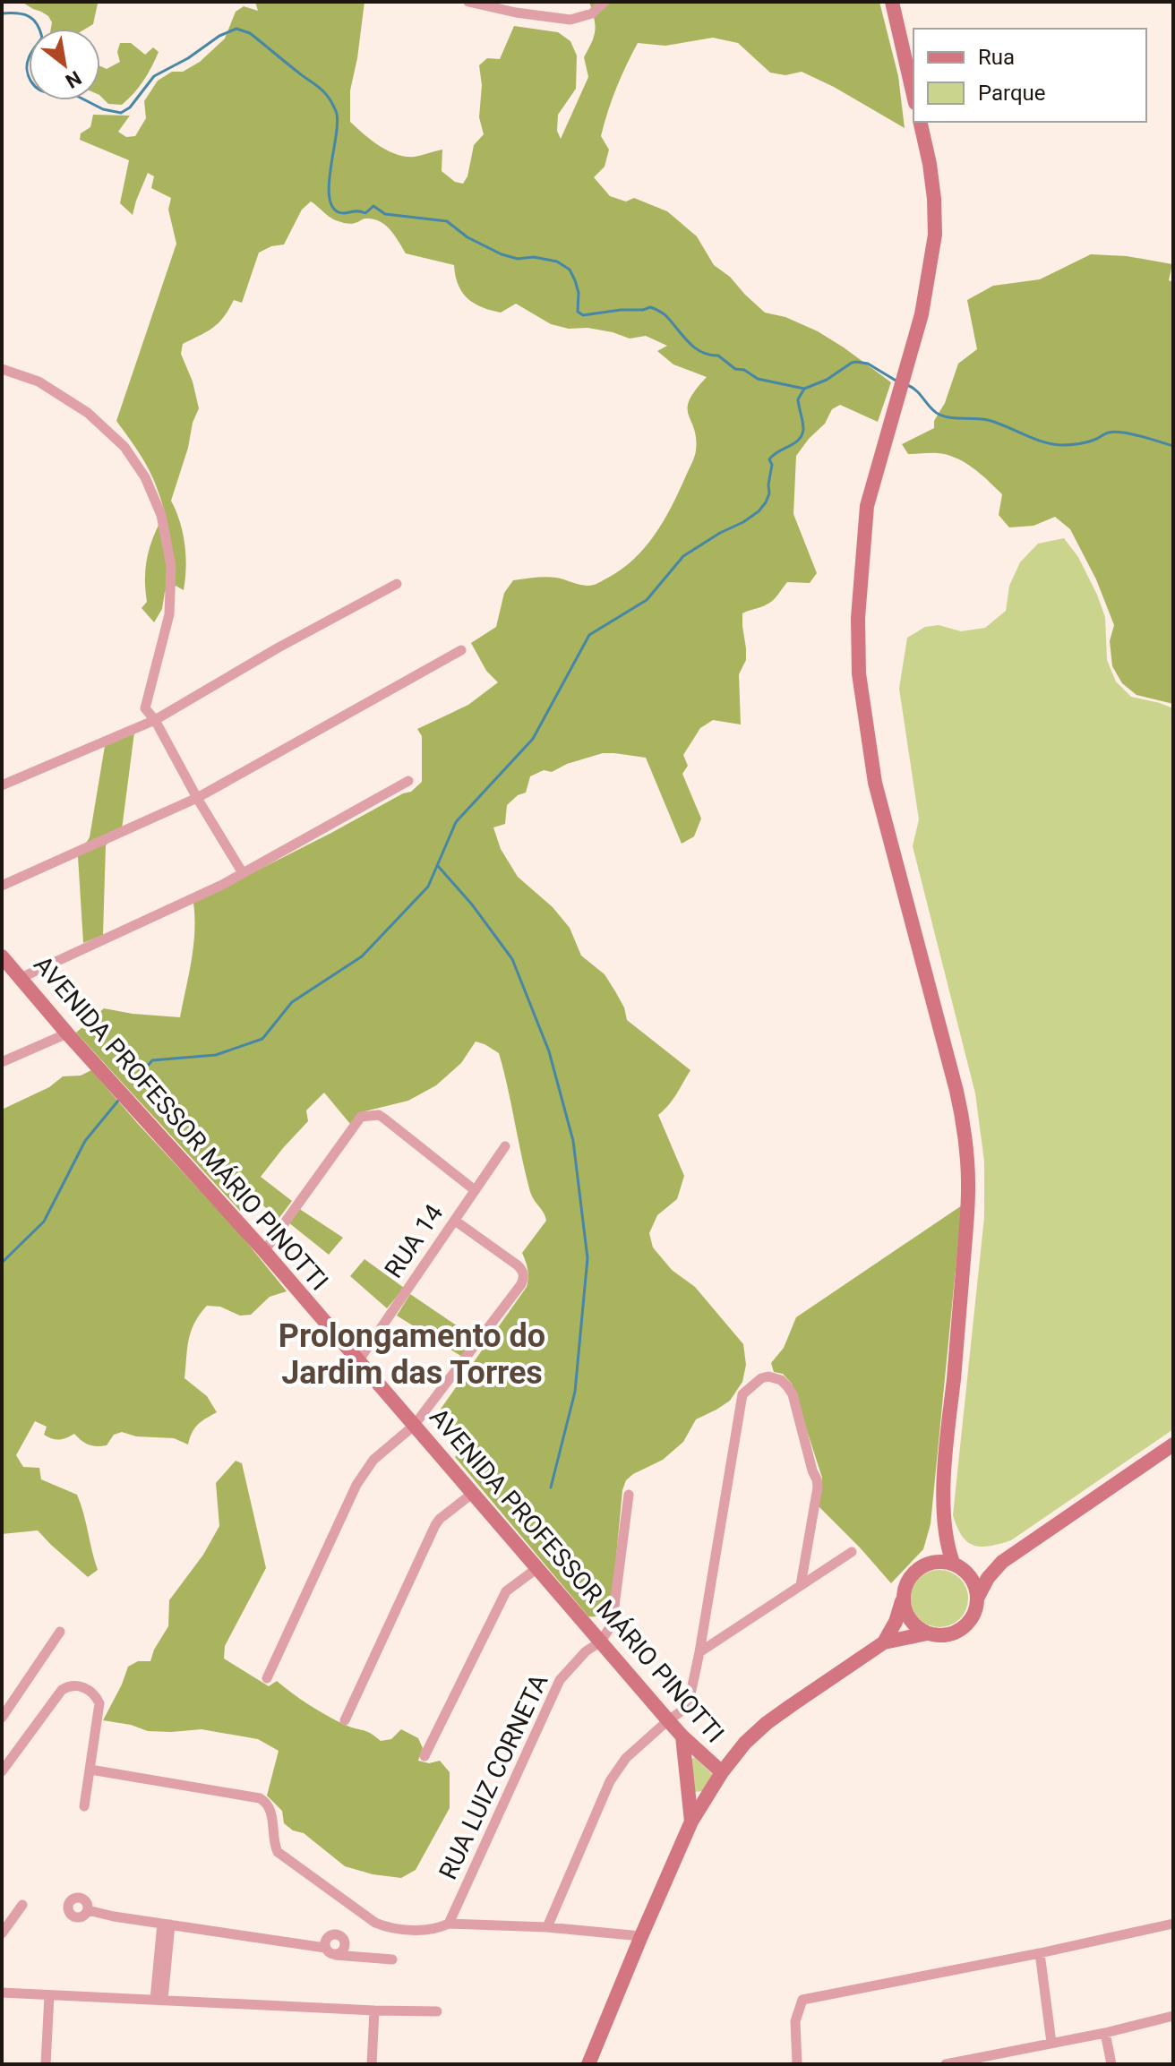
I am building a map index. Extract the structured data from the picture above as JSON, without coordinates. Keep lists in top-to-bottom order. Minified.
{"streets":{"main road":["AVENIDA PROFESSOR MÁRIO PINOTTI"],"street":["RUA 14","RUA LUIZ CORNETA"]},"crossings":[["AVENIDA PROFESSOR MÁRIO PINOTTI","RUA 14"],["AVENIDA PROFESSOR MÁRIO PINOTTI","RUA LUIZ CORNETA"]],"districts":["Prolongamento do Jardim das Torres"],"legend":["Rua","Parque"],"north":"bottom right"}
